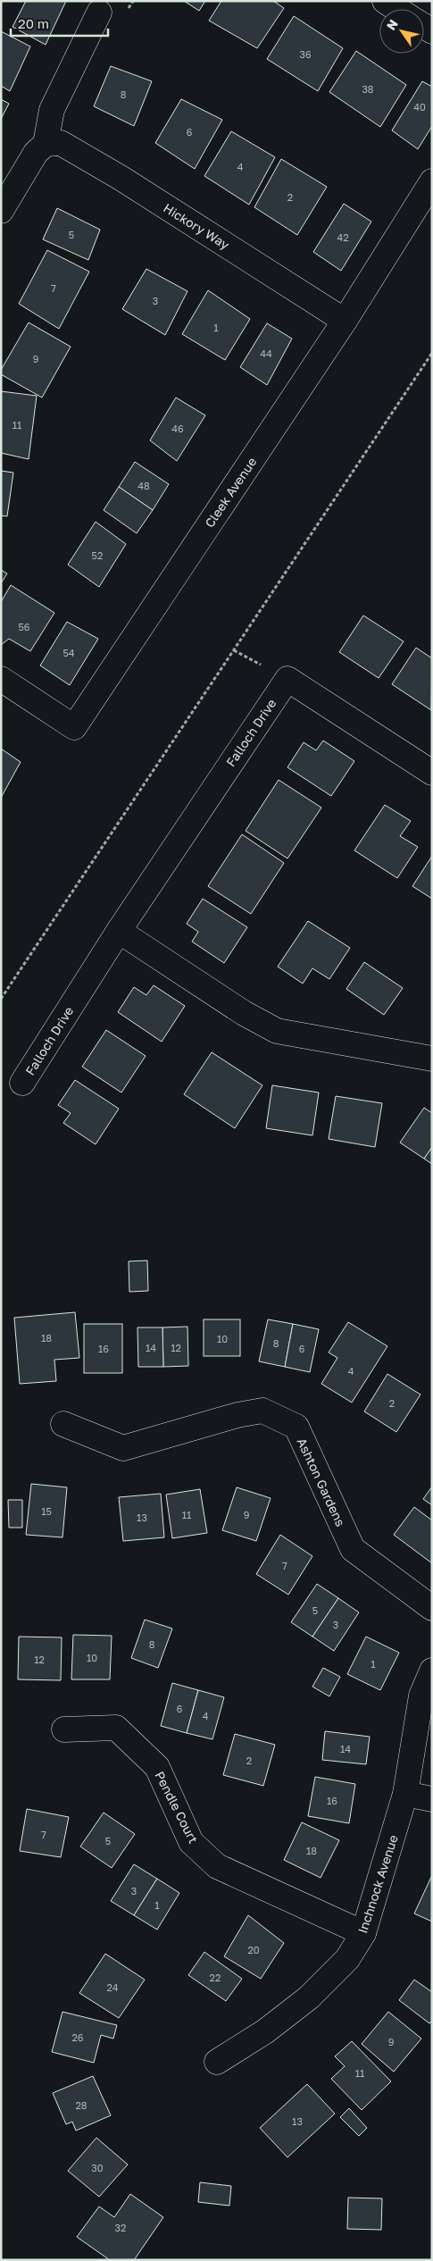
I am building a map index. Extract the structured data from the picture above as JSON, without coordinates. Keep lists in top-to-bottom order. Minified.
{"streets":{"street":["Hickory Way","Cleek Avenue","Falloch Drive","Ashton Gardens","Pendle Court","Inchnock Avenue"]},"crossings":[["Hickory Way","Cleek Avenue"],["Pendle Court","Inchnock Avenue"]],"house_numbers":["36","38","8","40","6","4","2","5","42","7","3","1","44","9","11","46","48","52","56","54","18","10","8","14","12","16","6","4","2","15","11","9","13","7","5","3","8","10","12","1","6","4","14","2","16","7","5","18","3","1","20","22","24","26","9","11","28","13","30","32"],"scale_bar":"20 m","north":"top left"}
